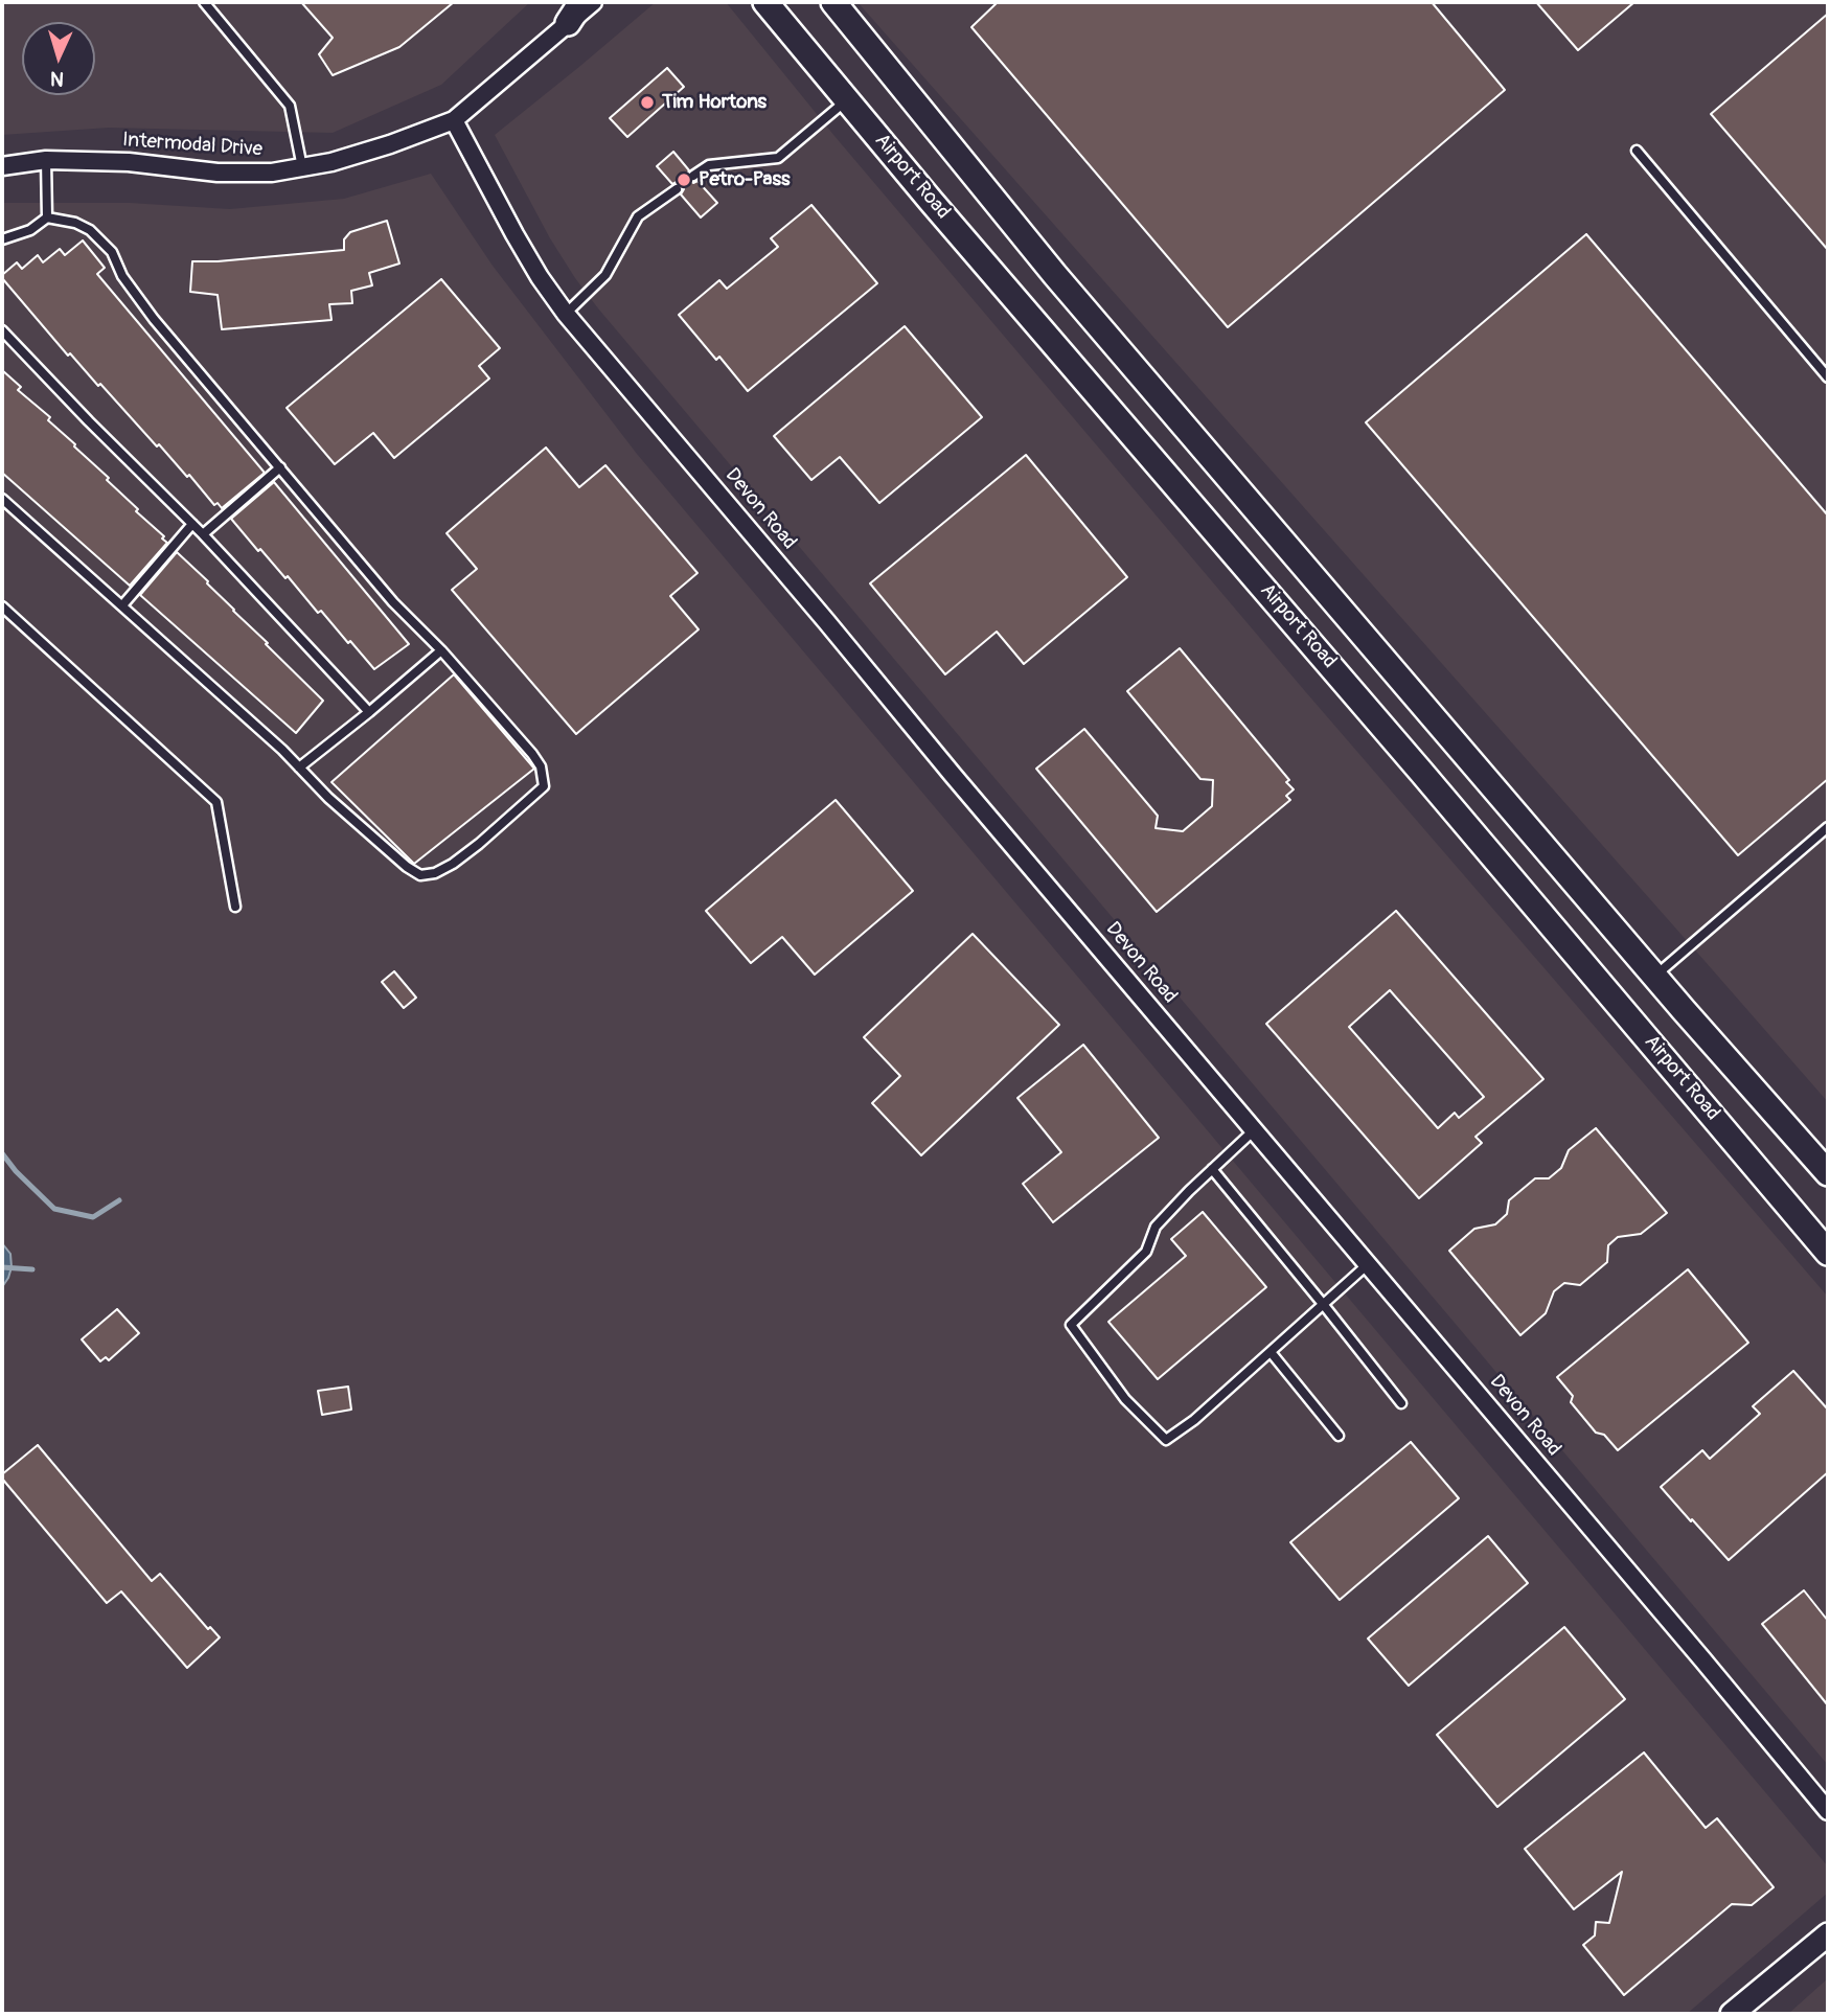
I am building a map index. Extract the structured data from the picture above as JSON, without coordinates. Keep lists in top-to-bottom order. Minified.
{"streets":{"main road":["Airport Road"],"street":["Intermodal Drive","Devon Road"]},"crossings":[["Intermodal Drive","Devon Road"]],"places":["Tim Hortons","Petro-Pass"],"north":"bottom"}
